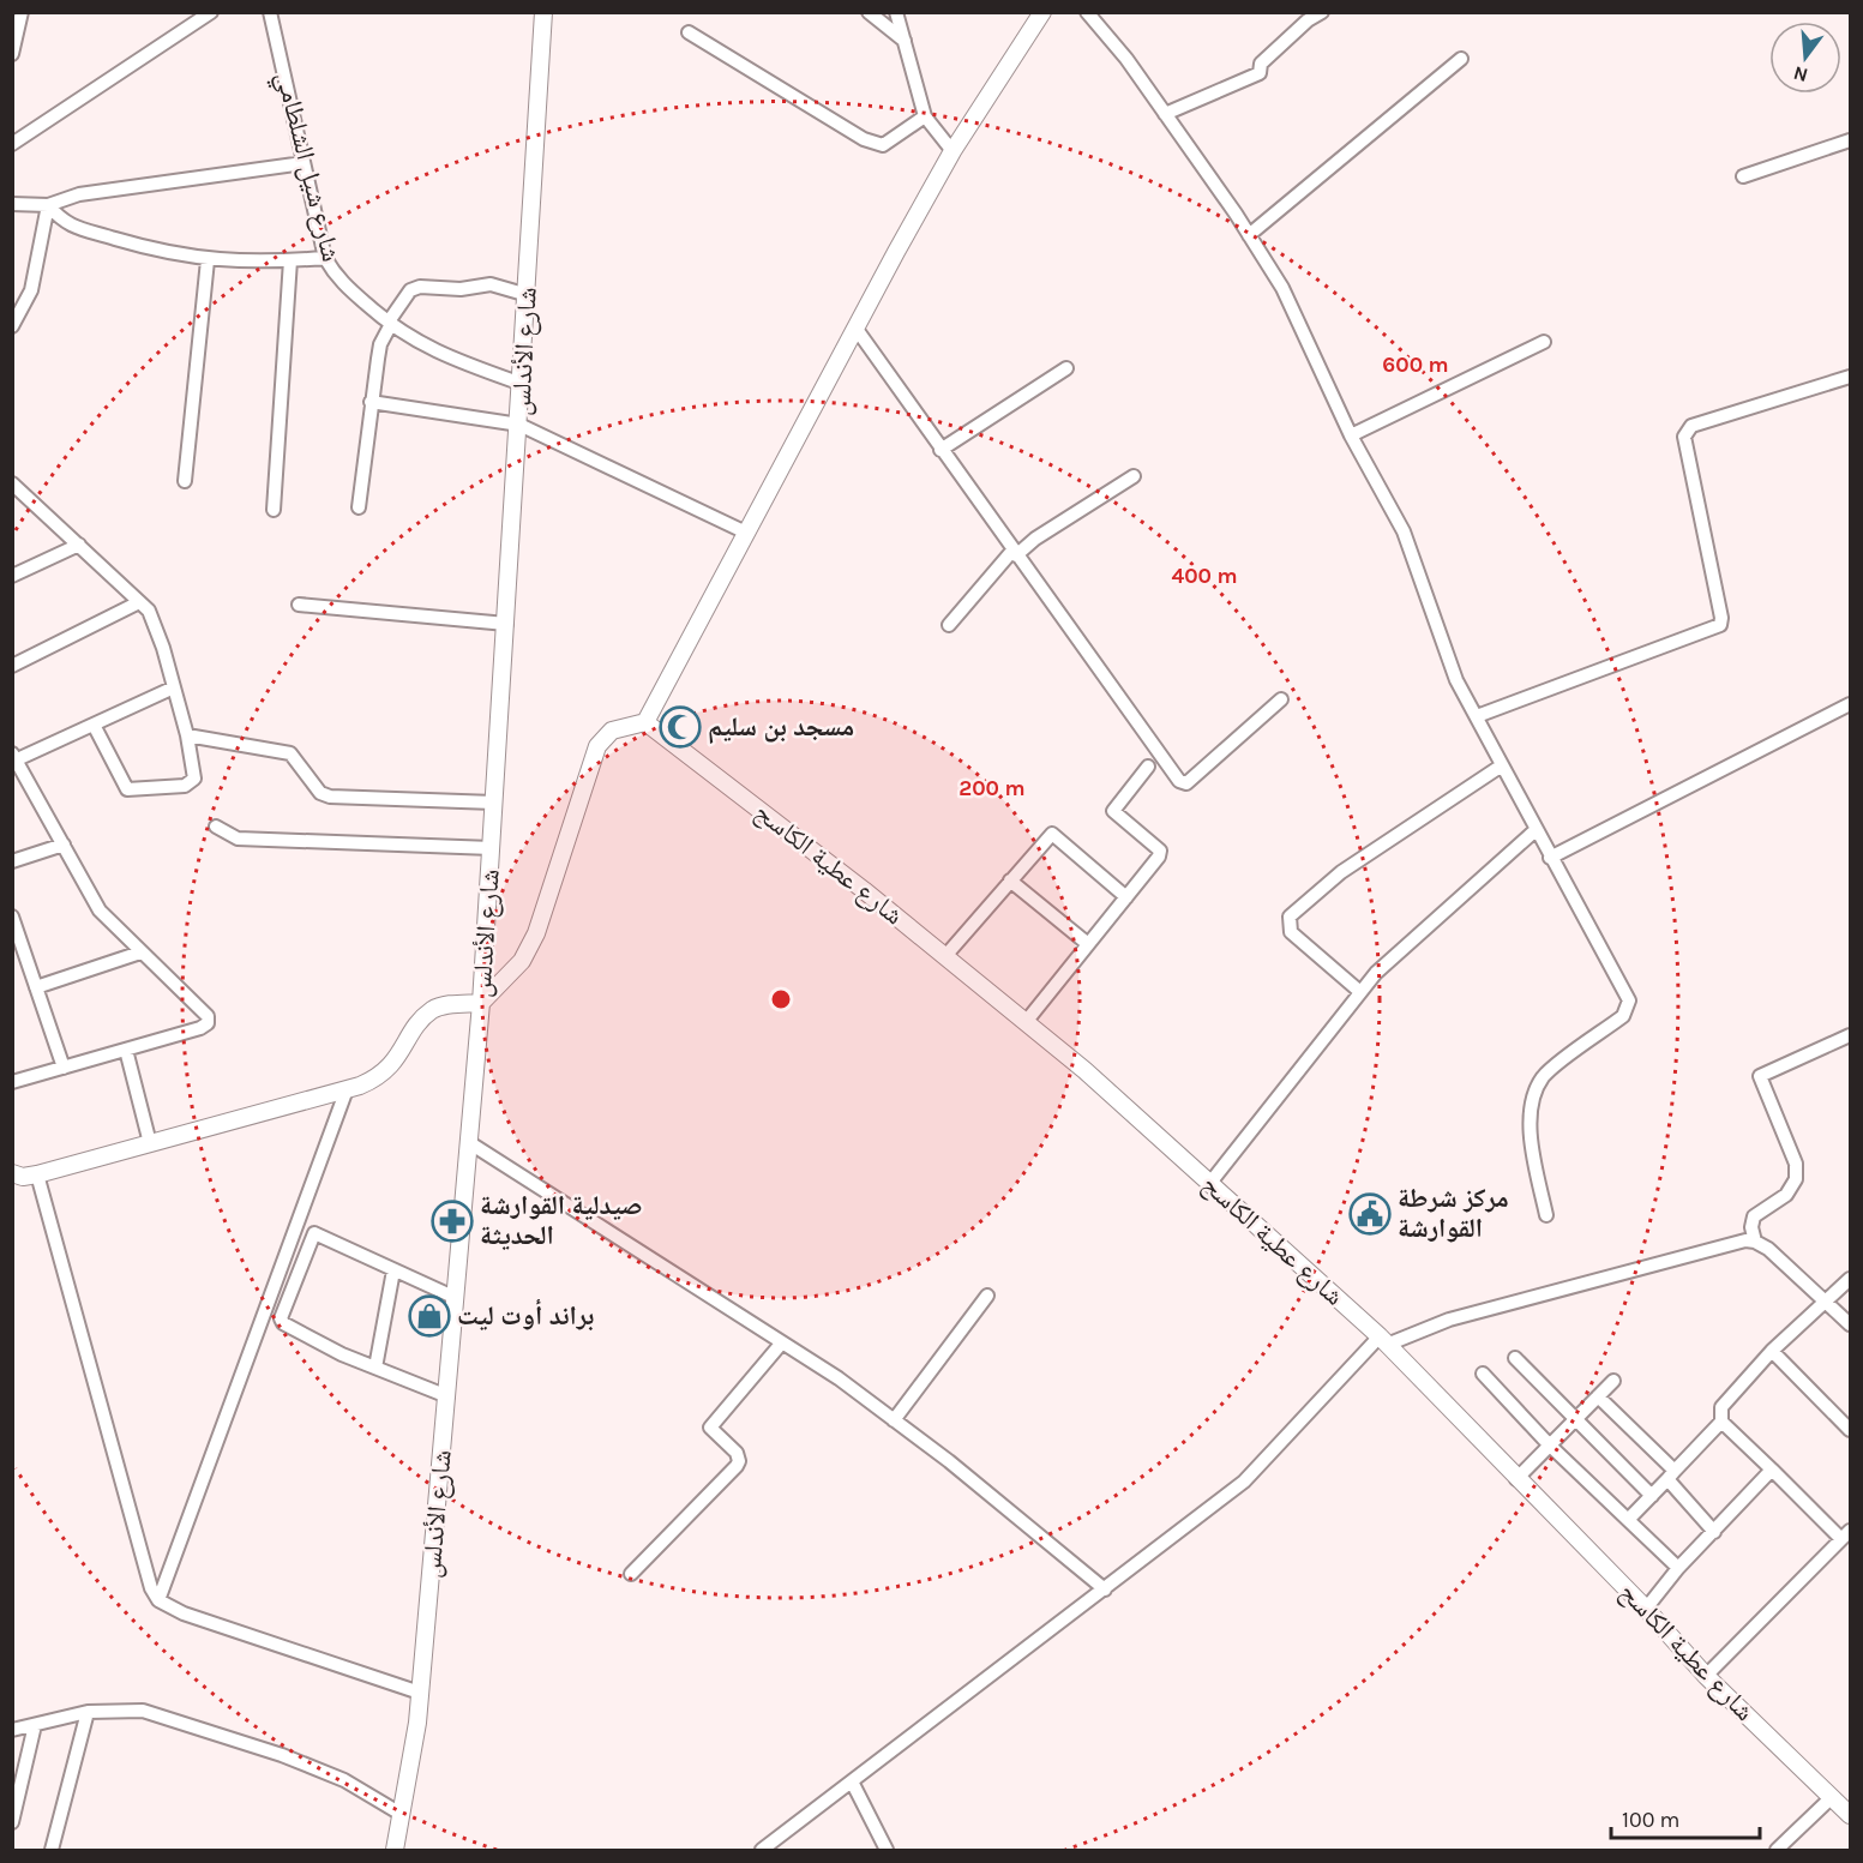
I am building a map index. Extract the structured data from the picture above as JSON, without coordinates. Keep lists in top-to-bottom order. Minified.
{"streets":{"main road":["شارع الأندلس","شارع عطية الكاسح"],"street":["شارع شيل الشلطامي"]},"crossings":[["شارع شيل الشلطامي","شارع الأندلس"]],"places":{"mosque":["مسجد بن سليم"],"public building":["مركز شرطة القوارشة"],"pharmacy":["صيدلية القوارشة الحديثة"],"shop":["براند أوت ليت"]},"scale_bar":"100 m","north":"bottom","rings":["600 m","400 m","200 m"]}
